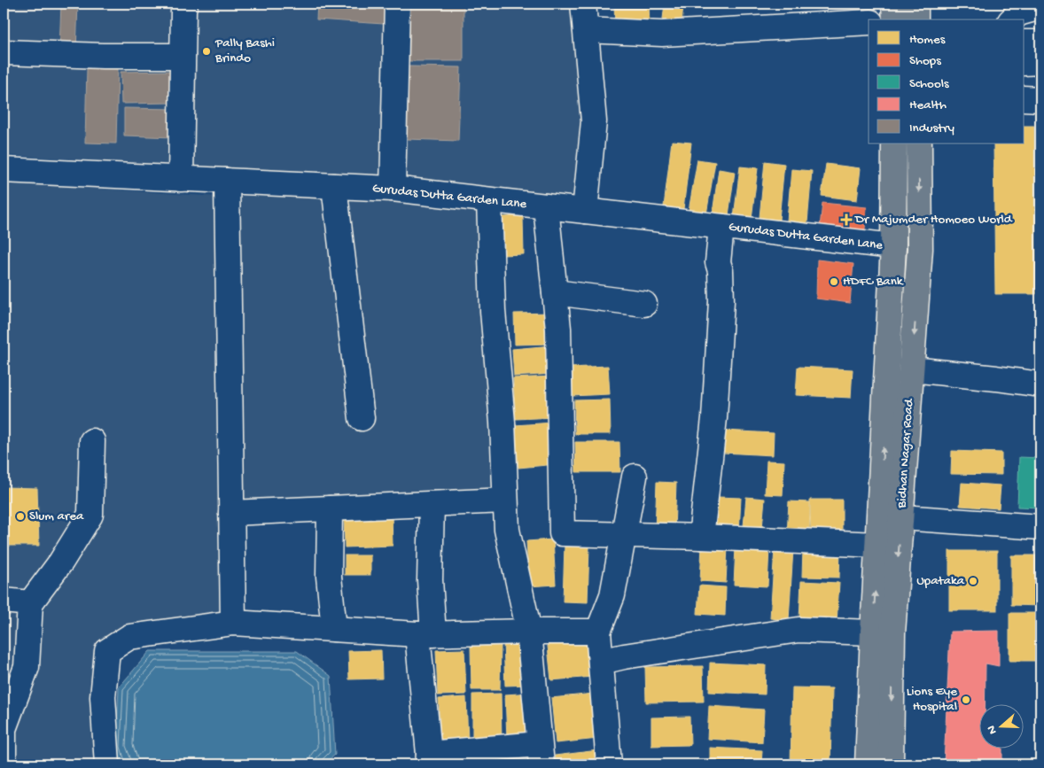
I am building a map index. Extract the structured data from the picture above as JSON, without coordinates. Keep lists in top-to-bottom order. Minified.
{"streets":{"main road":["Bidhan Nagar Road"],"street":["Gurudas Dutta Garden Lane"]},"crossings":[["Gurudas Dutta Garden Lane","Bidhan Nagar Road"]],"places":{"other":["Pally Bashi Brindo","HDFC Bank","Slum area","Upataka","Lions Eye Hospital"],"health":["Dr Majumder Homoeo World"]},"legend":["Homes","Shops","Schools","Health","Industry"],"north":"left"}
